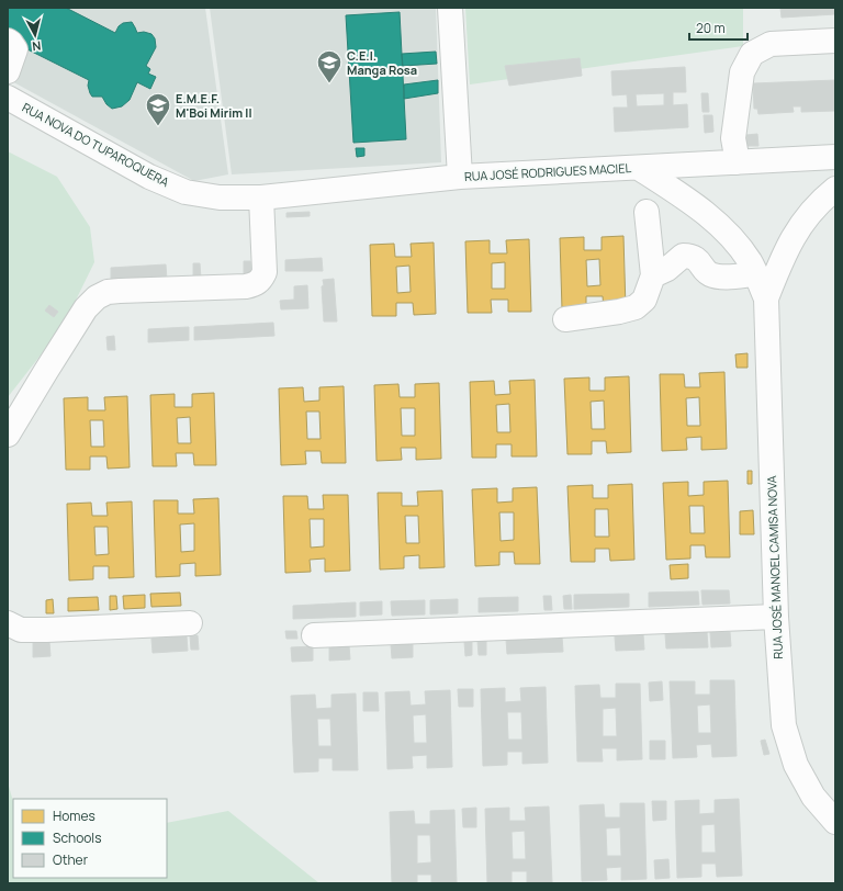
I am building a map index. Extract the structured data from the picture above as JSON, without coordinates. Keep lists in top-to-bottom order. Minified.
{"streets":{"street":["RUA NOVA DO TUPAROQUERA","RUA JOSÉ RODRIGUES MACIEL","RUA JOSÉ MANOEL CAMISA NOVA"]},"crossings":[["RUA NOVA DO TUPAROQUERA","RUA JOSÉ RODRIGUES MACIEL"],["RUA JOSÉ RODRIGUES MACIEL","RUA JOSÉ MANOEL CAMISA NOVA"]],"places":{"school or university":["C.E.I. Manga Rosa","E.M.E.F. M'Boi Mirim II"]},"legend":["Homes","Schools","Other"],"scale_bar":"20 m","north":"bottom"}
